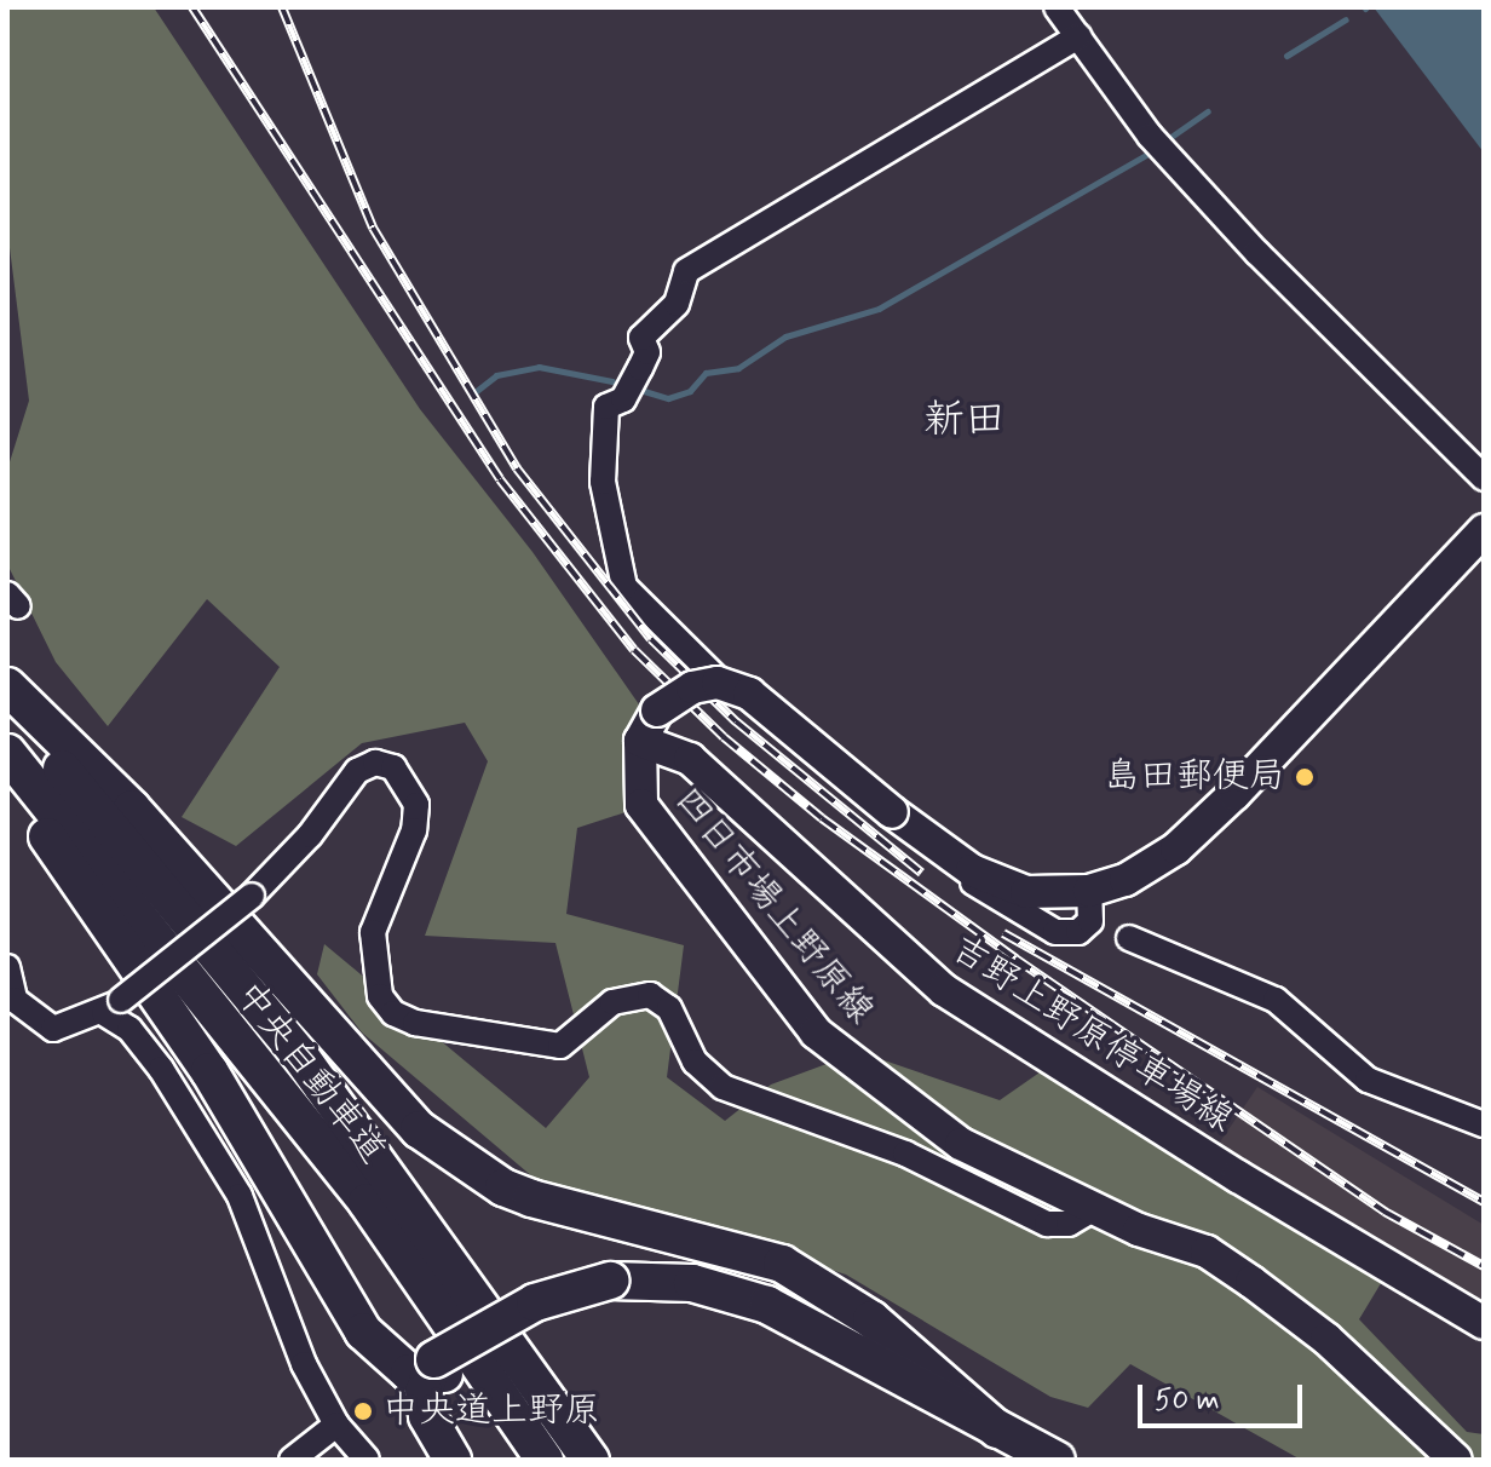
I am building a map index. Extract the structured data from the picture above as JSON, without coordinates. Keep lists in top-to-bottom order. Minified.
{"streets":{"highway":["中央自動車道"],"main road":["四日市場上野原線","吉野上野原停車場線"]},"crossings":[["四日市場上野原線","吉野上野原停車場線"]],"districts":["新田"],"places":["島田郵便局","中央道上野原"],"scale_bar":"50 m"}
